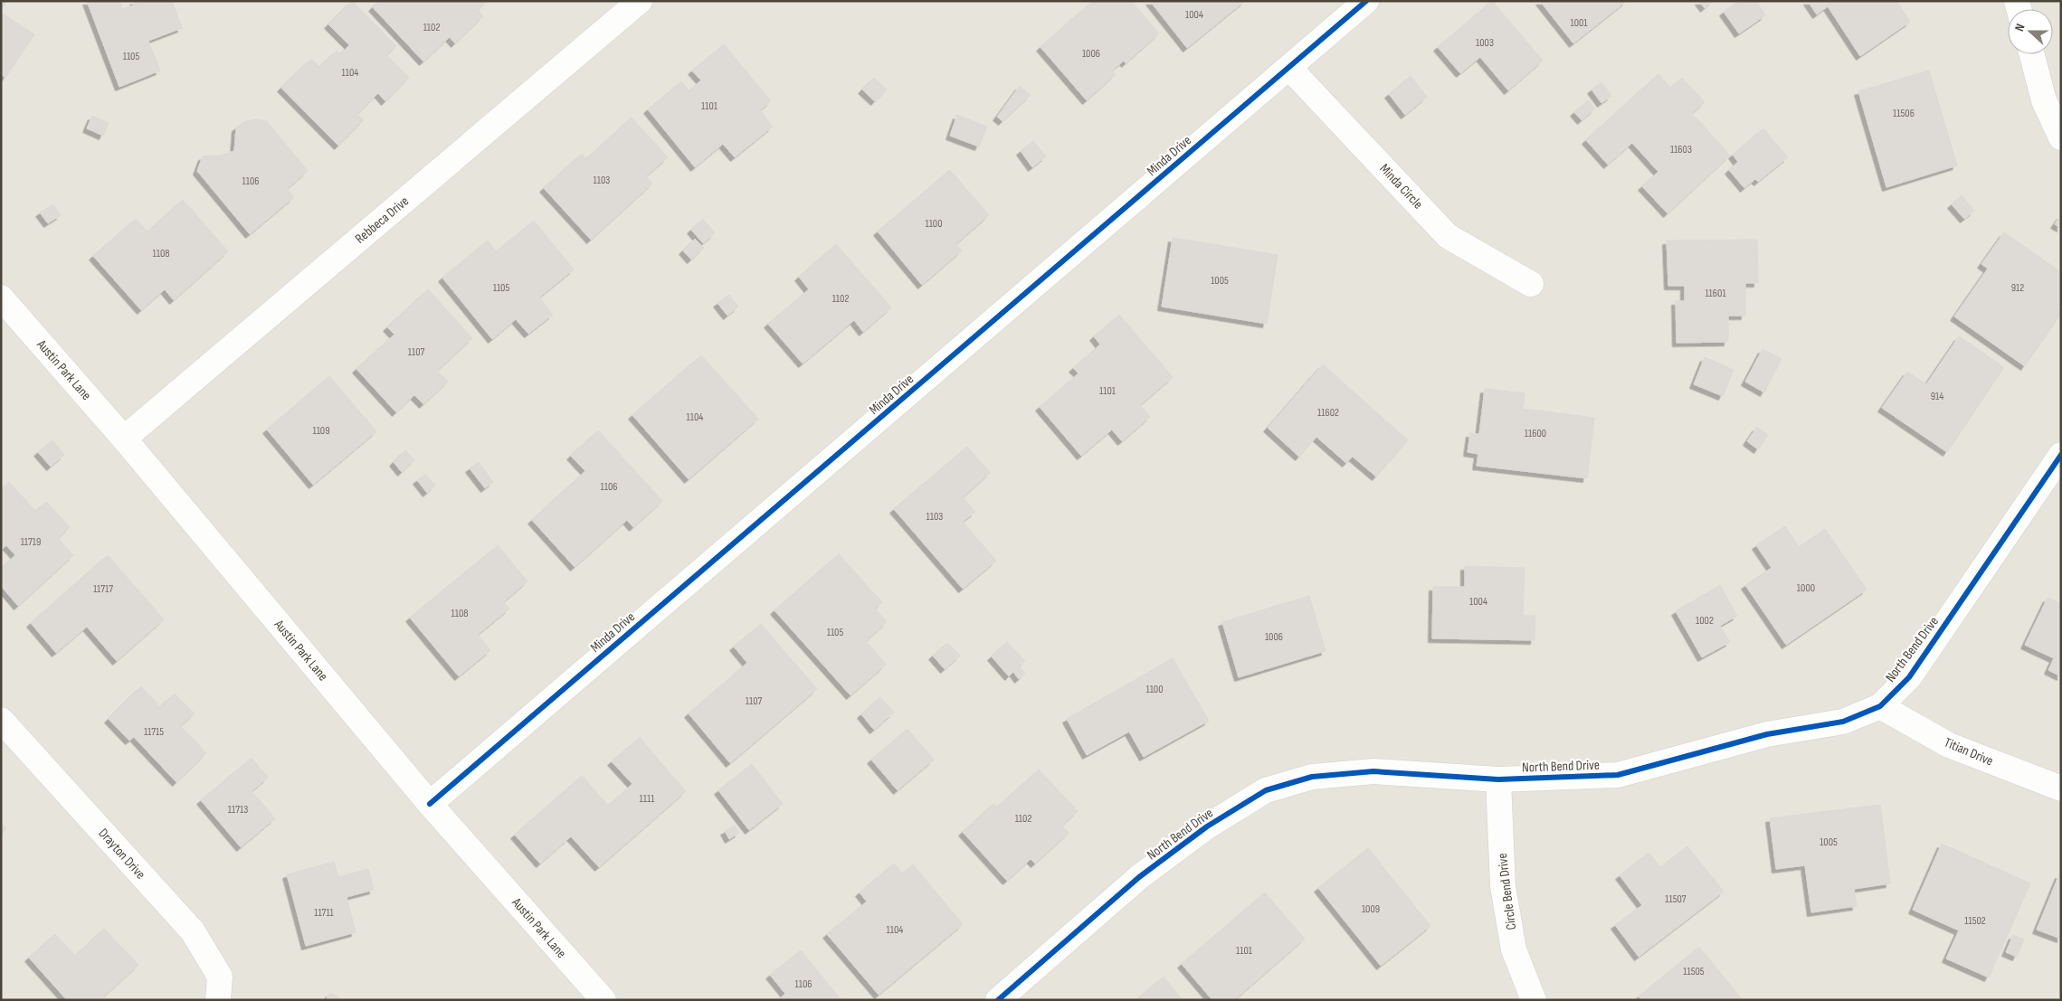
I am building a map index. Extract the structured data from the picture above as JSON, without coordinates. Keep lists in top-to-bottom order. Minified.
{"streets":{"street":["Minda Drive","Minda Circle","Rebbeca Drive","Austin Park Lane","North Bend Drive","Titian Drive","Drayton Drive","Circle Bend Drive"]},"crossings":[["Minda Drive","Minda Circle"],["Minda Drive","Austin Park Lane"],["Rebbeca Drive","Austin Park Lane"],["North Bend Drive","Titian Drive"],["North Bend Drive","Circle Bend Drive"]],"house_numbers":["1004","1001","1102","1003","1006","1105","1104","1101","11506","11603","1103","1106","1100","1108","1005","1105","912","11601","1102","1107","1101","914","11602","1104","1109","11600","1106","1103","11719","1000","11717","1004","1108","1002","1105","1006","1100","1107","11715","1111","11713","1102","1005","11507","1009","11711","11502","1104","1101","11505","1106"],"north":"left"}
